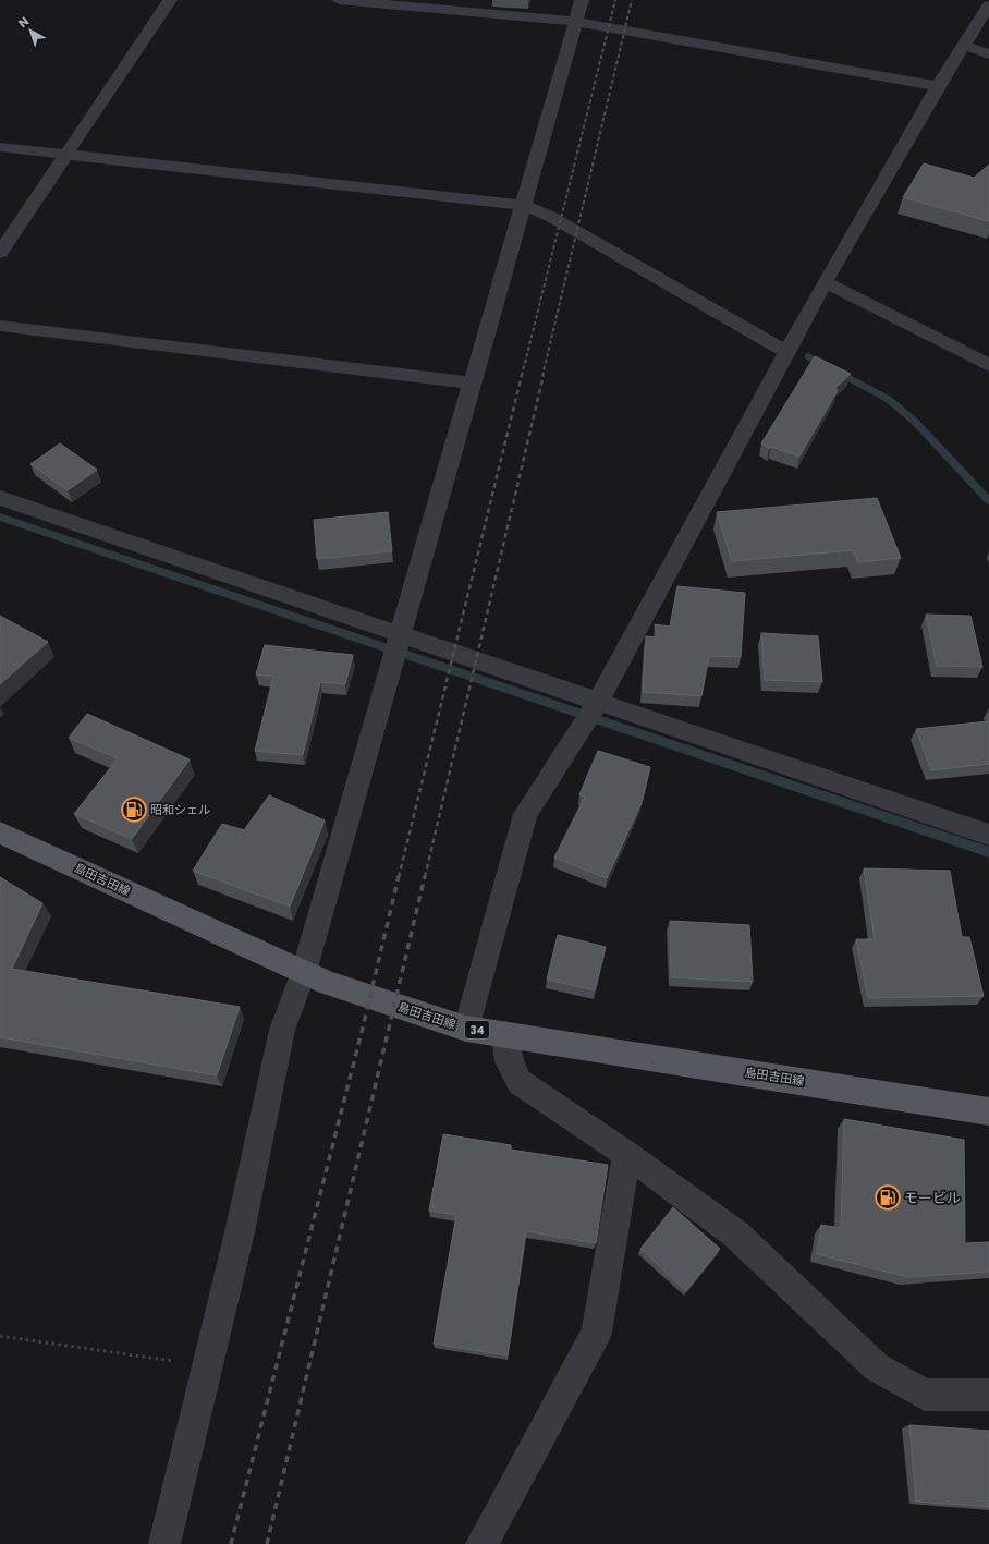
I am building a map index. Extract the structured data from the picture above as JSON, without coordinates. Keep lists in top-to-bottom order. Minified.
{"streets":{"main road":["島田吉田線","34"]},"places":{"fuel station":["昭和シェル","モービル"]},"north":"top left"}
